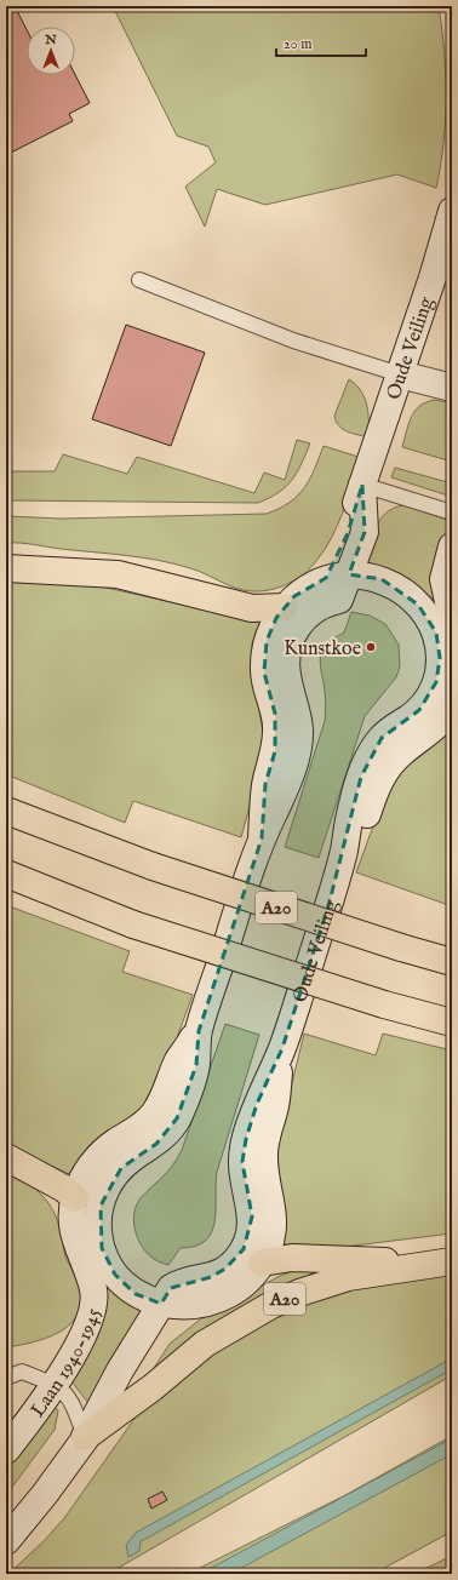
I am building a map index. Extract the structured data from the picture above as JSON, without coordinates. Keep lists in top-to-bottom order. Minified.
{"streets":{"highway":["A20"],"main road":["Oude Veiling","Laan 1940-1945"]},"places":["Kunstkoe"],"scale_bar":"20 m","north":"top"}
